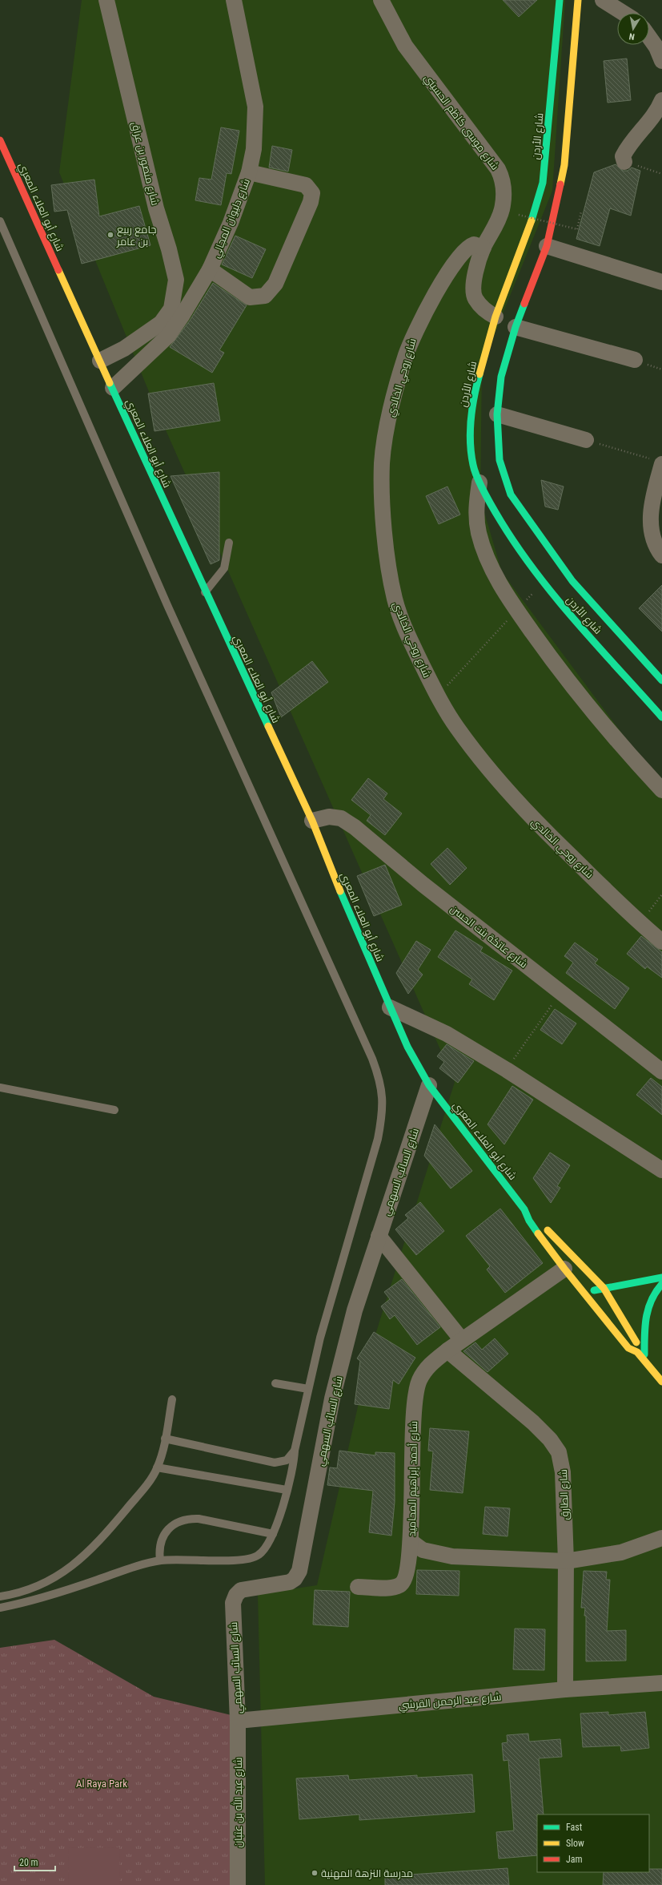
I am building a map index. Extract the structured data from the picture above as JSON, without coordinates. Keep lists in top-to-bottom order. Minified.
{"streets":{"main road":["شارع الأردن","شارع أبو العلاء المعري"],"street":["شارع موسى كاظم الحسيني","شارع منصور بن عراق","شارع دليوان المجالي","شارع روحي الخالدي","شارع عاتكة بنت الحسن","شارع السائب السهمي","شارع أحمد إبراهيم المحاميد","شارع الطارق","شارع عبد الرحمن القرشي","شارع عبد الله بن عتبان"]},"crossings":[["شارع موسى كاظم الحسيني","شارع الأردن"],["شارع موسى كاظم الحسيني","شارع روحي الخالدي"],["شارع منصور بن عراق","شارع دليوان المجالي"],["شارع أبو العلاء المعري","شارع دليوان المجالي"],["شارع أبو العلاء المعري","شارع عاتكة بنت الحسن"],["شارع أبو العلاء المعري","شارع السائب السهمي"],["شارع أبو العلاء المعري","شارع أحمد إبراهيم المحاميد"],["شارع السائب السهمي","شارع عبد الرحمن القرشي"],["شارع السائب السهمي","شارع عبد الله بن عتبان"],["شارع أحمد إبراهيم المحاميد","شارع الطارق"],["شارع الطارق","شارع عبد الرحمن القرشي"],["شارع عبد الرحمن القرشي","شارع عبد الله بن عتبان"]],"parks":["Al Raya Park"],"places":["جامع ربيع بن عامر","مدرسة النزهة المهنية"],"legend":["Fast","Slow","Jam"],"scale_bar":"20 m","north":"bottom"}
